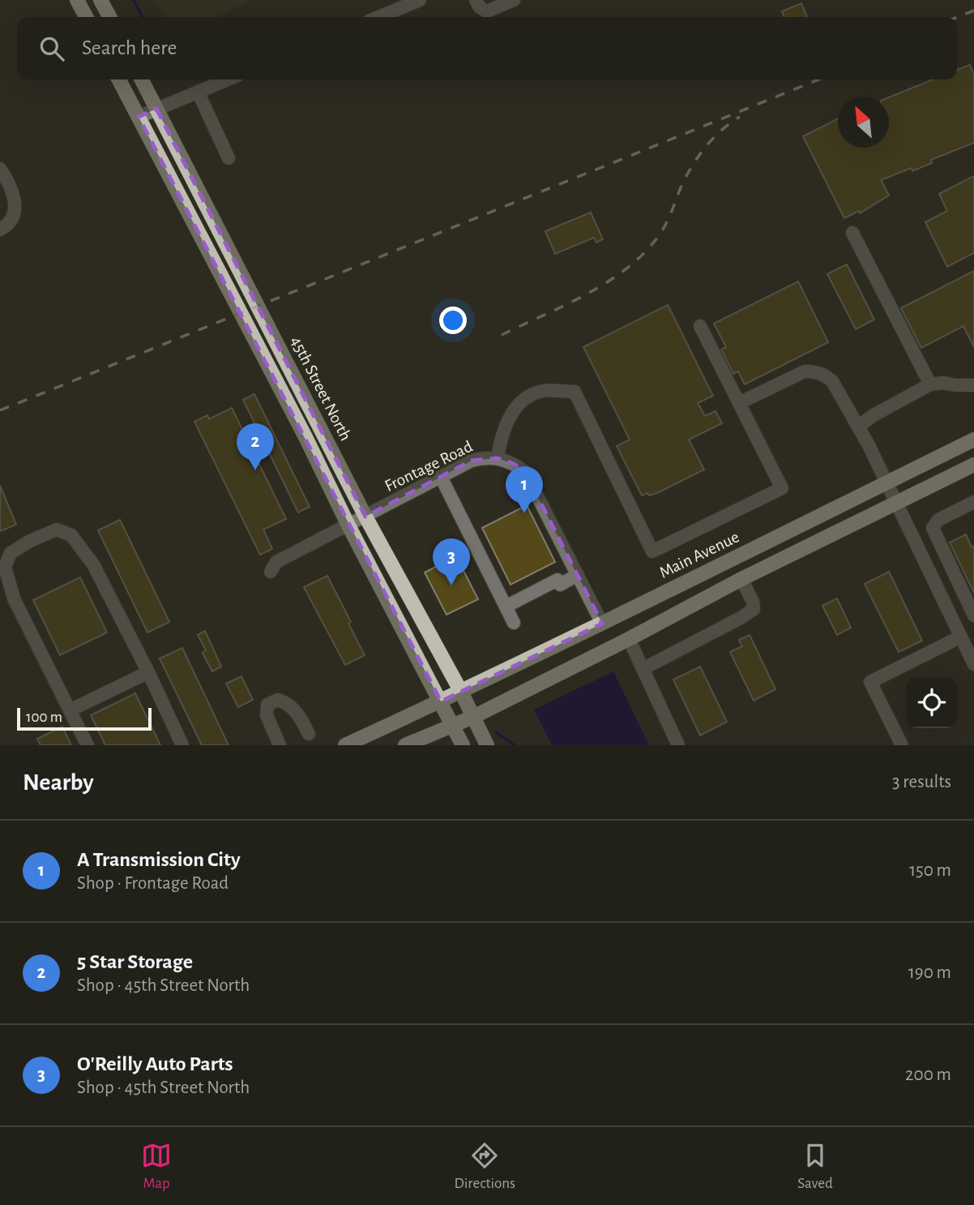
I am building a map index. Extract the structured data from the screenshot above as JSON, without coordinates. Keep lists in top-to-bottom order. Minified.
{"streets":{"main road":["45th Street North","Main Avenue"],"street":["Frontage Road"]},"crossings":[["45th Street North","Frontage Road"],["45th Street North","Main Avenue"],["Frontage Road","Main Avenue"]],"scale_bar":"100 m","north":"top left","page":{"search":"Search here","pins":["2","1","3"],"scale":"100 m","heading":["Nearby","3 results"],"list":[{"mark":"1","name":"A Transmission City","note":"Shop · Frontage Road","value":"150 m"},{"mark":"2","name":"5 Star Storage","note":"Shop · 45th Street North","value":"190 m"},{"mark":"3","name":"O'Reilly Auto Parts","note":"Shop · 45th Street North","value":"200 m"}],"nav":["Map","Directions","Saved"]}}
